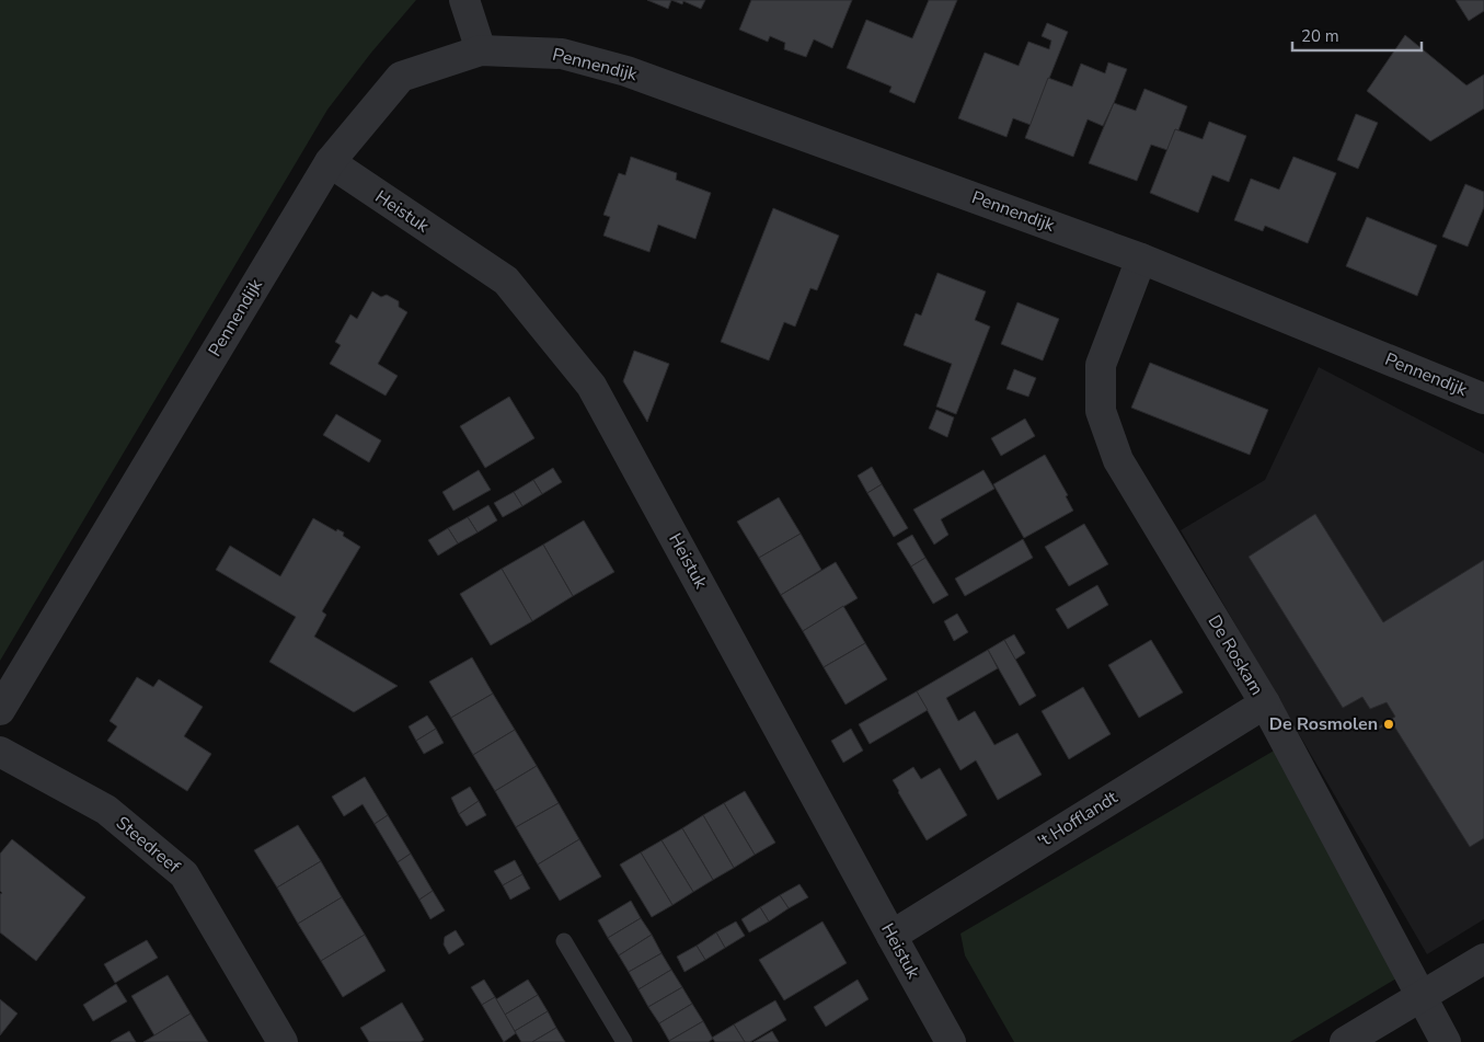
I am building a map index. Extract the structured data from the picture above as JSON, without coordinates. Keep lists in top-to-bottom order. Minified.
{"streets":{"street":["Pennendijk","Heistuk","De Roskam","'t Hofflandt","Steedreef"]},"crossings":[["Pennendijk","Heistuk"],["Pennendijk","De Roskam"],["Heistuk","'t Hofflandt"],["De Roskam","'t Hofflandt"]],"places":["De Rosmolen"],"scale_bar":"20 m"}
